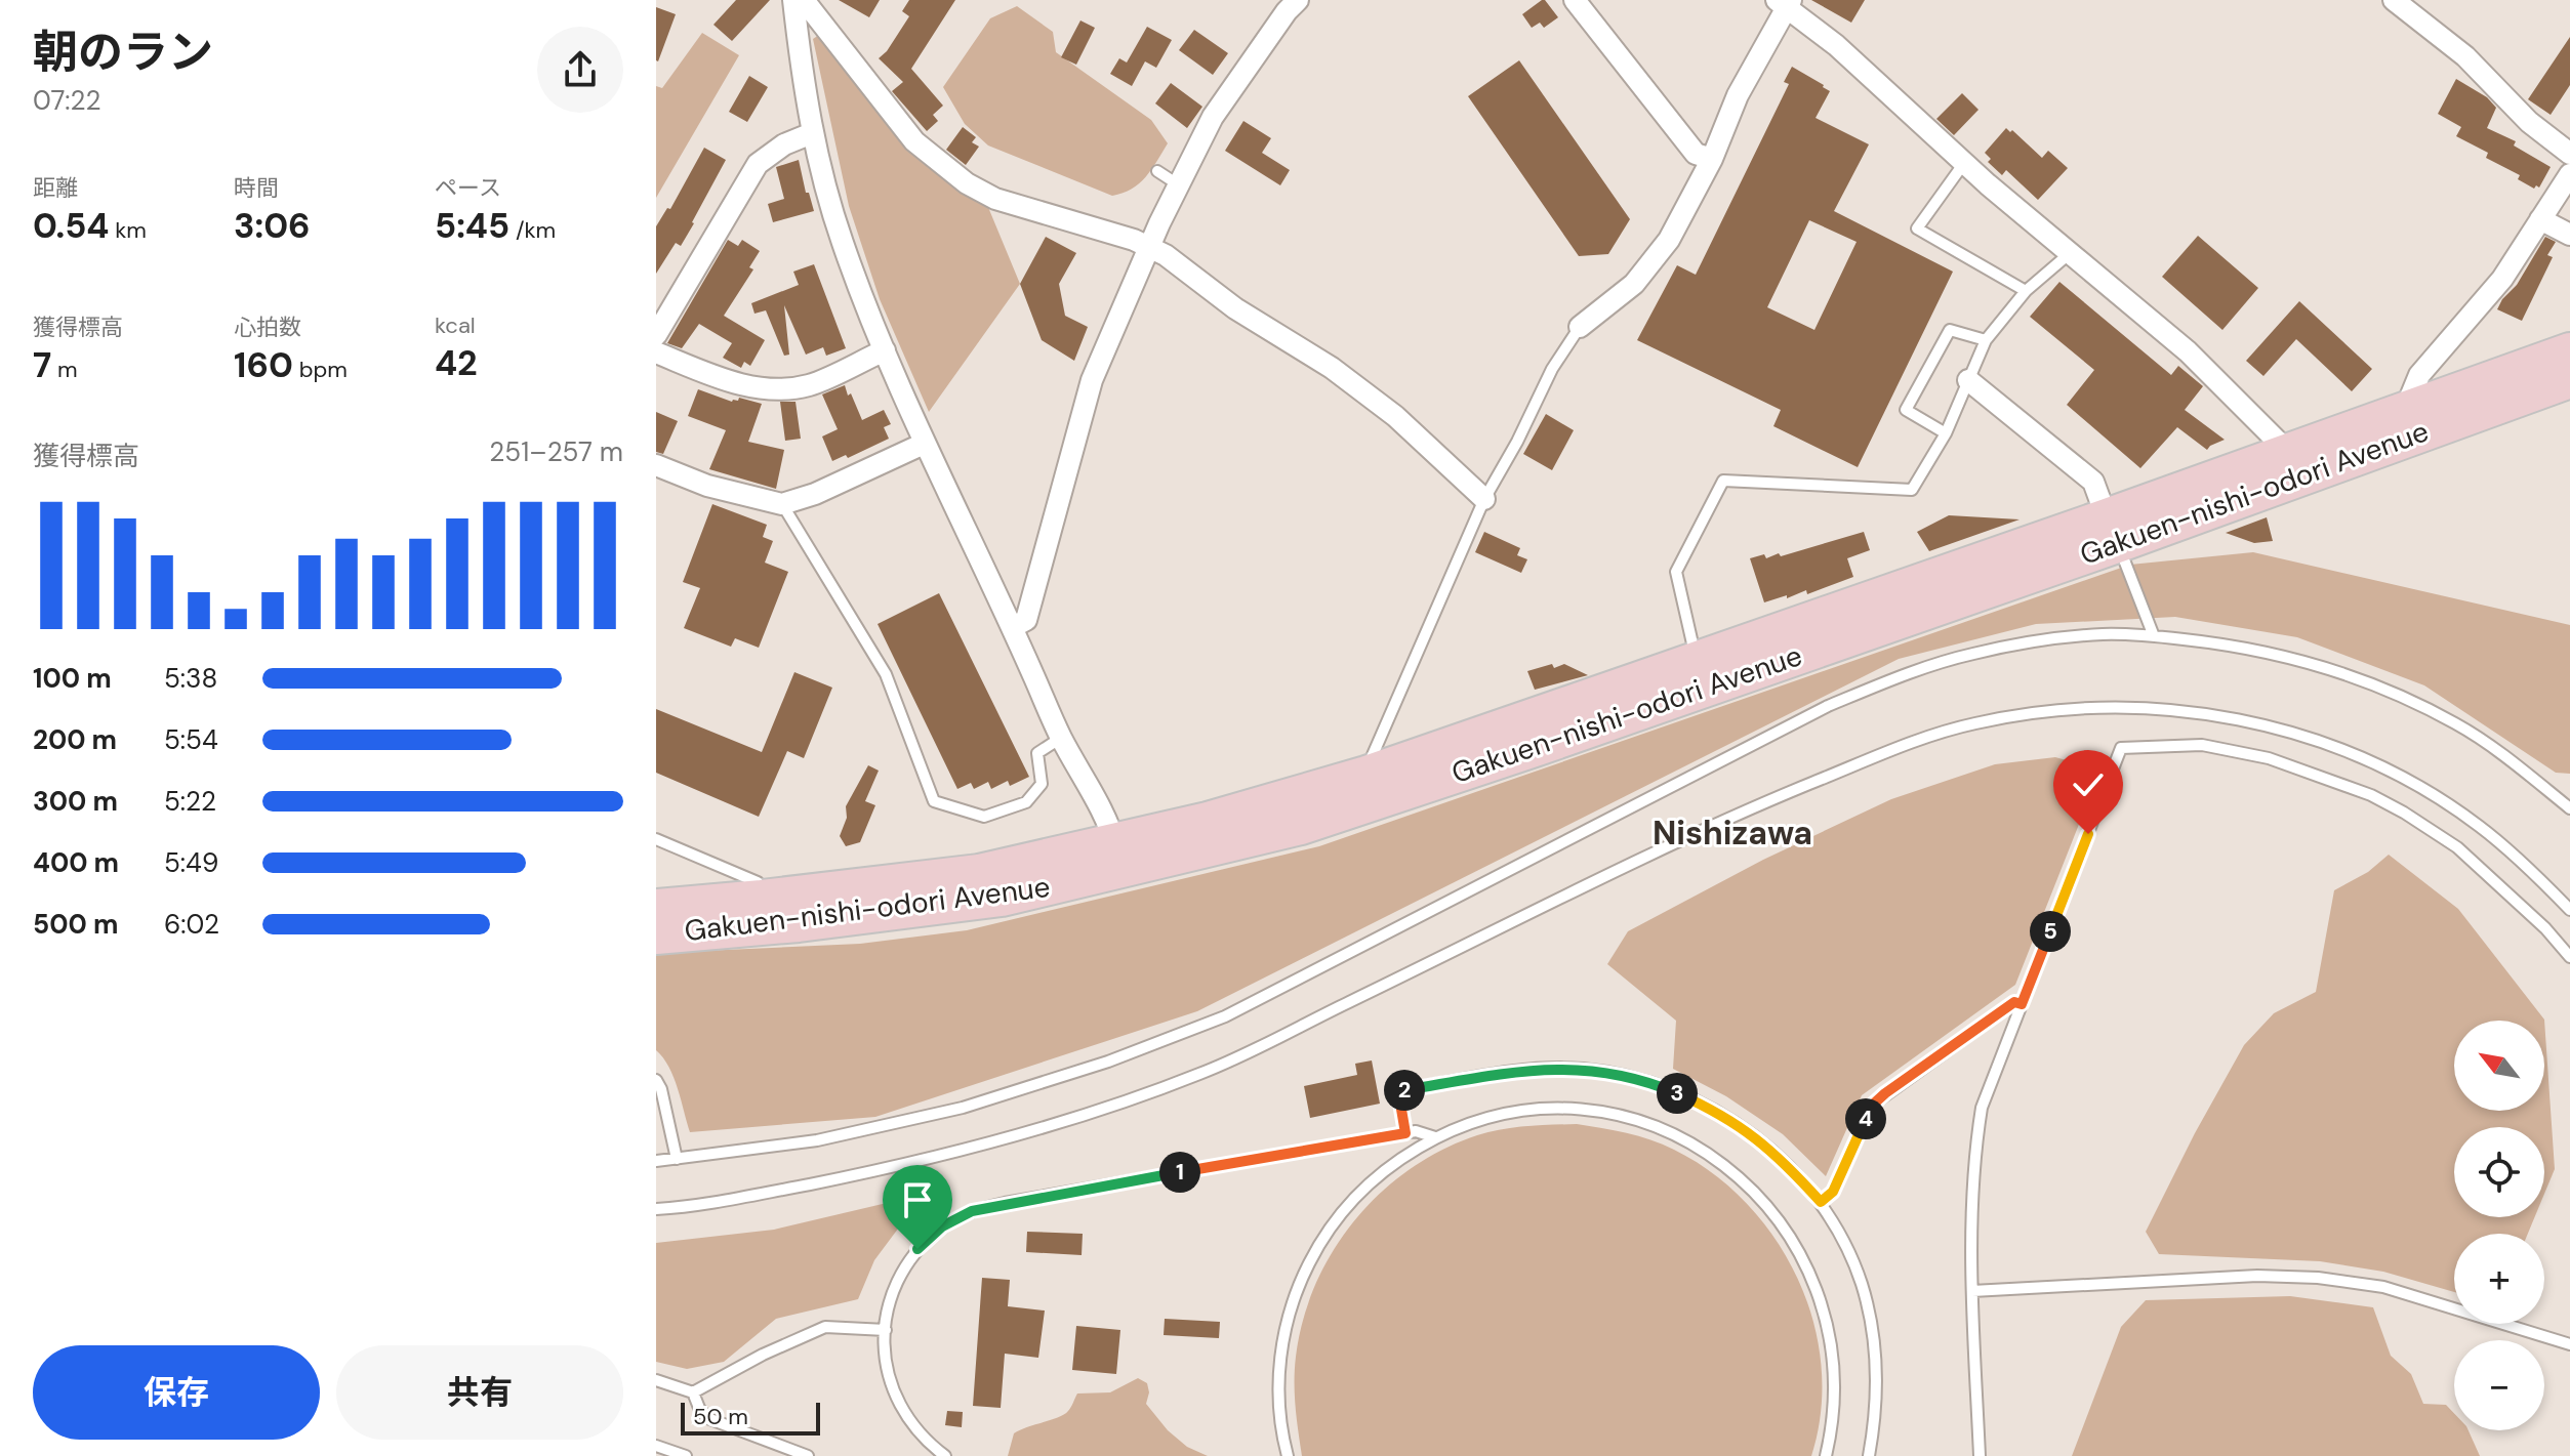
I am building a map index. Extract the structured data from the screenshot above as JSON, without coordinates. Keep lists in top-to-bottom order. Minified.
{"streets":{"highway":["Gakuen-nishi-odori Avenue"]},"districts":["Nishizawa"],"scale_bar":"50 m","north":"top left","page":{"heading":["朝のラン","07:22"],"stats":[["距離","0.54 km"],["時間","3:06"],["ペース","5:45 /km"],["獲得標高","7 m"],["心拍数","160 bpm"],["kcal","42"]],"chart":["獲得標高","251–257 m"],"list":[{"name":"100 m","note":"5:38"},{"name":"200 m","note":"5:54"},{"name":"300 m","note":"5:22"},{"name":"400 m","note":"5:49"},{"name":"500 m","note":"6:02"}],"pins":["5","2","3","4","1"],"map_buttons":["+","−"],"buttons":["保存","共有"],"scale":"50 m"}}
